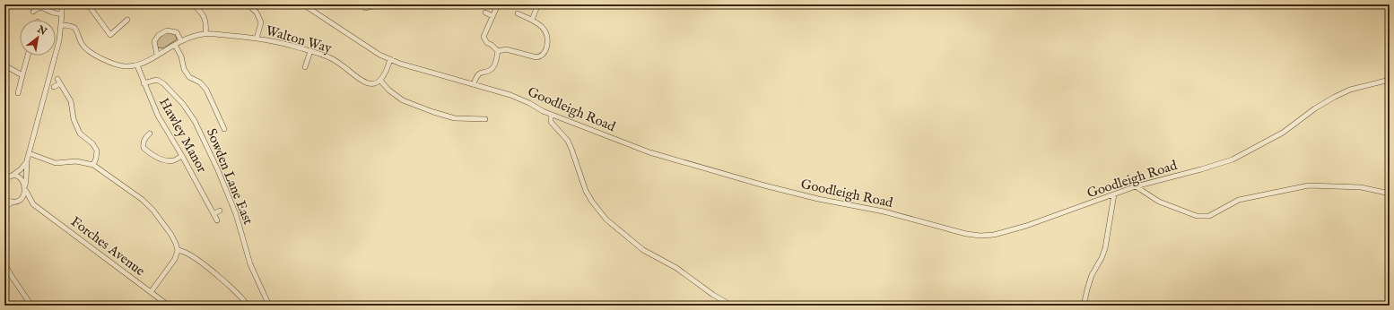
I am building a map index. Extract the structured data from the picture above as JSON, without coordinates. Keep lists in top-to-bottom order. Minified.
{"streets":{"street":["Walton Way","Goodleigh Road","Hawley Manor","Sowden Lane East","Forches Avenue"]},"crossings":[["Walton Way","Hawley Manor"],["Hawley Manor","Sowden Lane East"]],"north":"top right"}
